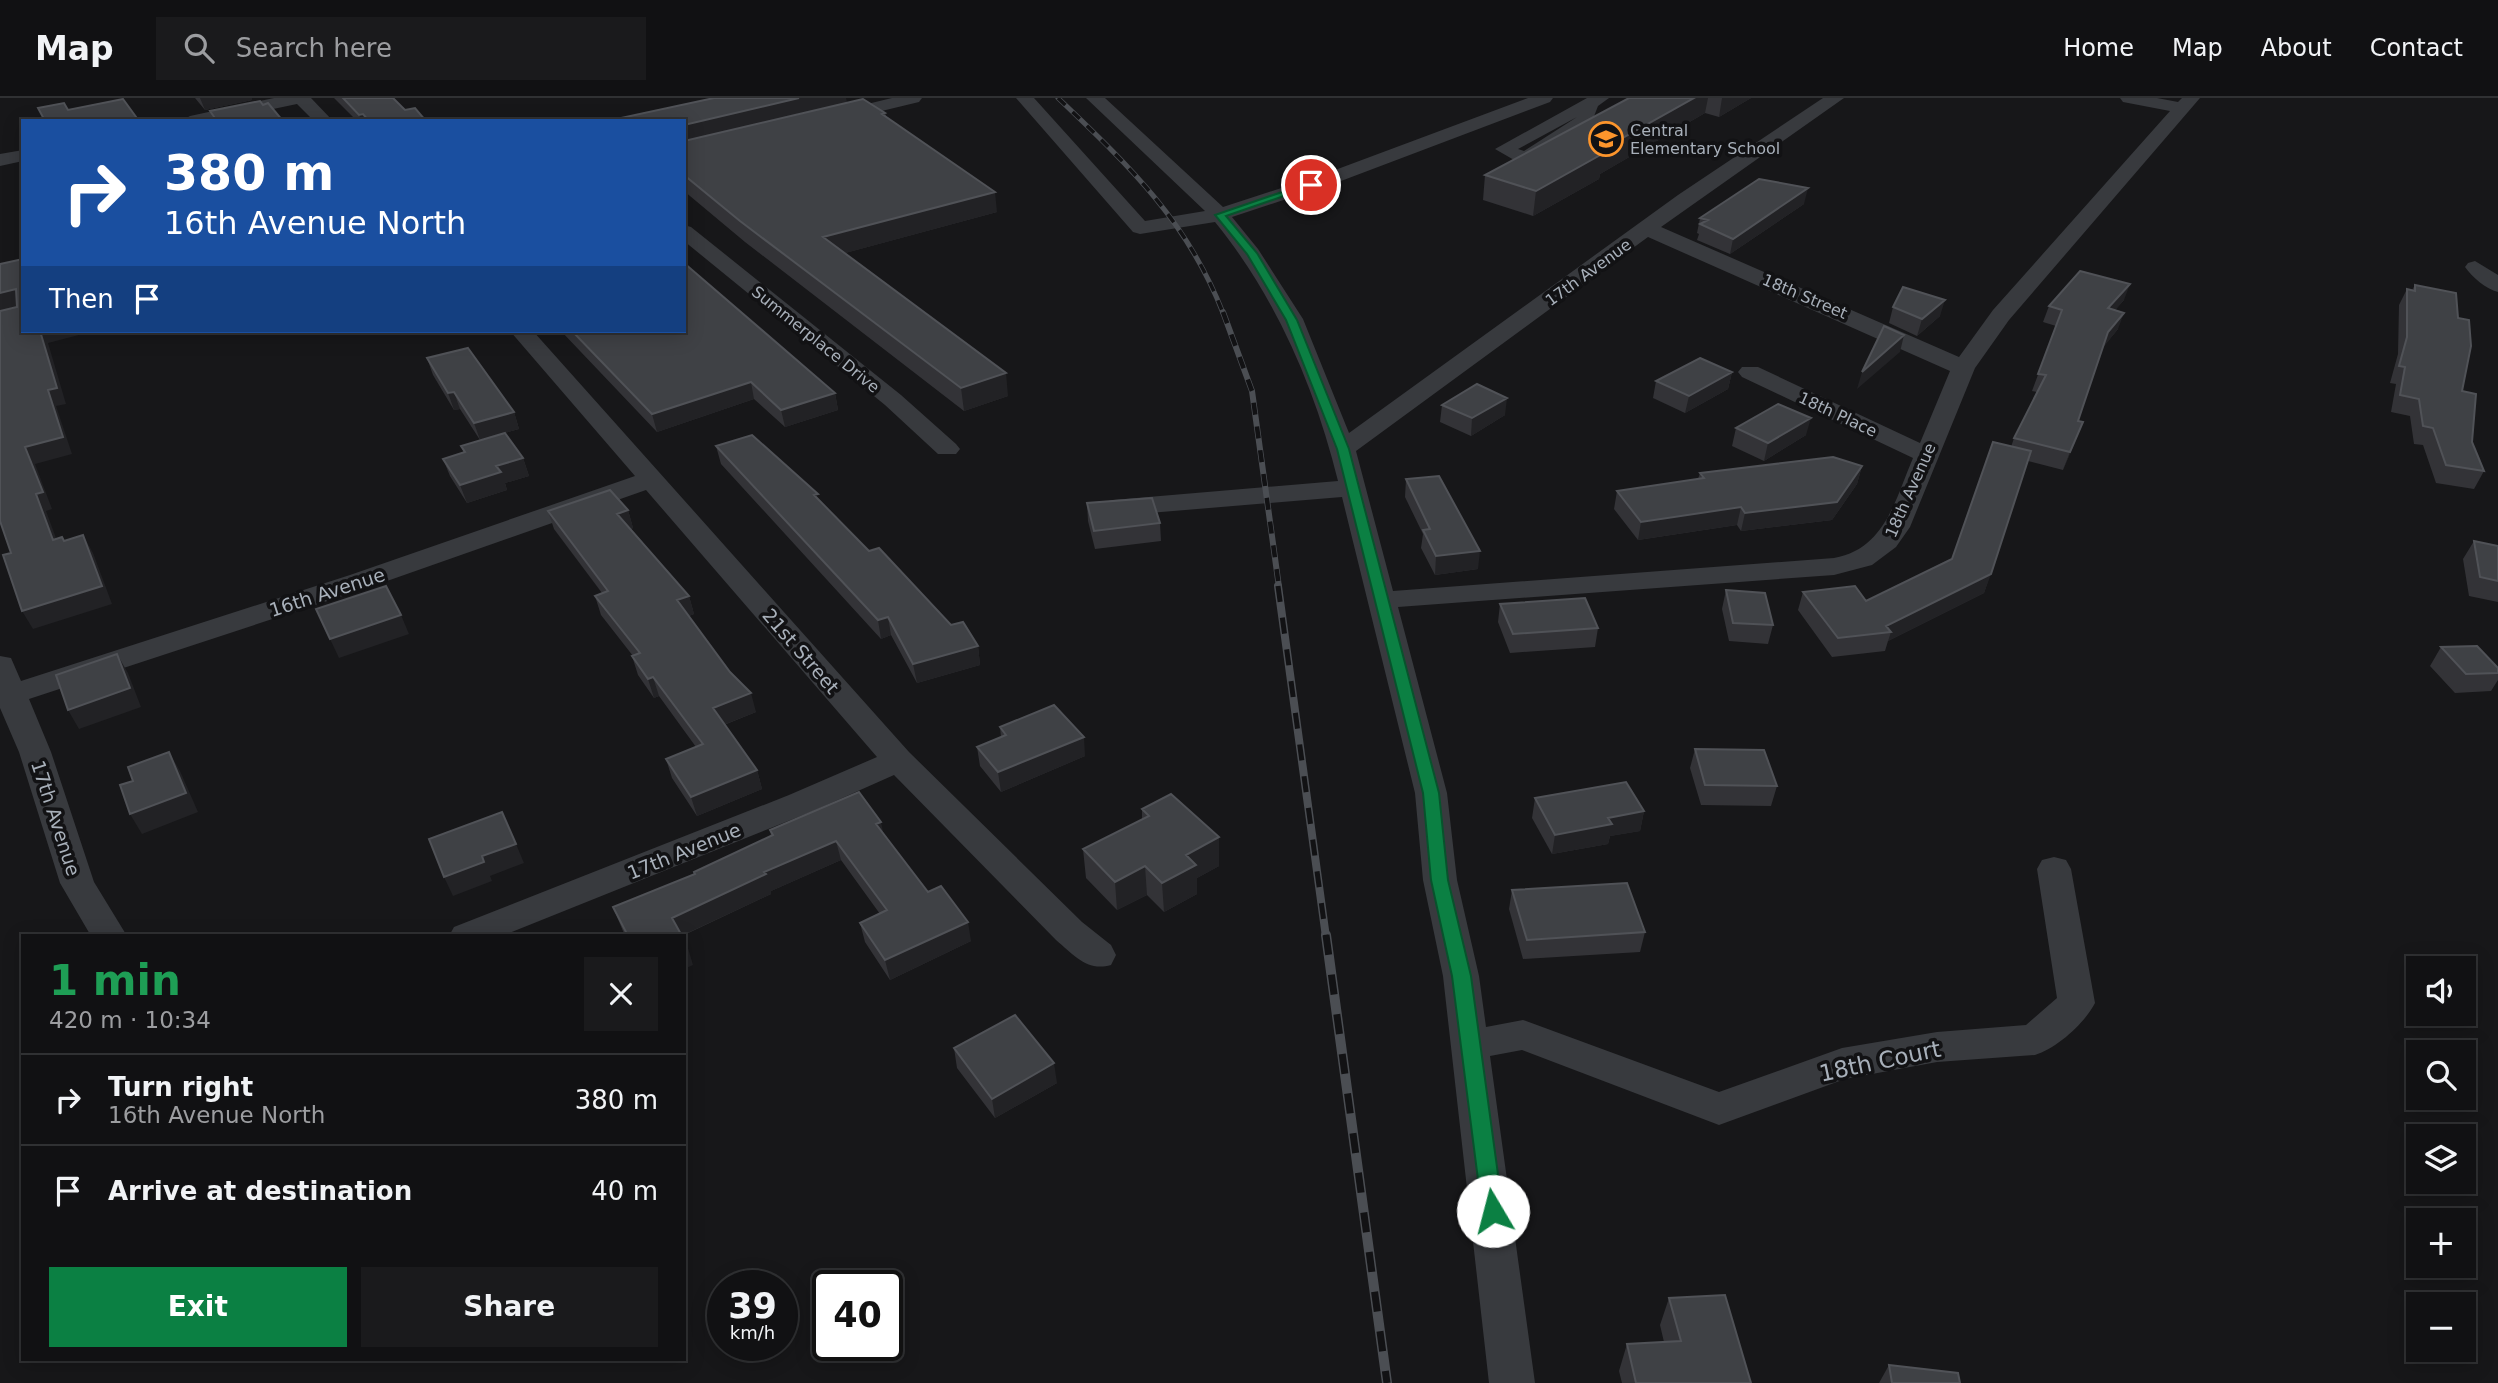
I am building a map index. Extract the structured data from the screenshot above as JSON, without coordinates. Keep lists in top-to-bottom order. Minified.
{"streets":{"street":["17th Avenue","18th Street","Summerplace Drive","18th Place","18th Avenue","16th Avenue","21st Street","18th Court"]},"crossings":[["17th Avenue","18th Street"],["17th Avenue","16th Avenue"],["17th Avenue","21st Street"],["18th Street","18th Avenue"],["18th Place","18th Avenue"],["16th Avenue","21st Street"]],"places":{"school or university":["Central Elementary School"]},"page":{"header":"Map","search":"Search here","nav":["Home","Map","About","Contact"],"turn":["380 m","16th Avenue North"],"then":"Then","heading":["1 min","420 m · 10:34"],"map_buttons":["+","−"],"list":[{"name":"Turn right","note":"16th Avenue North","value":"380 m"},{"name":"Arrive at destination","value":"40 m"}],"buttons":["Exit","Share"],"speed":"39 km/h","limit":"40"}}
